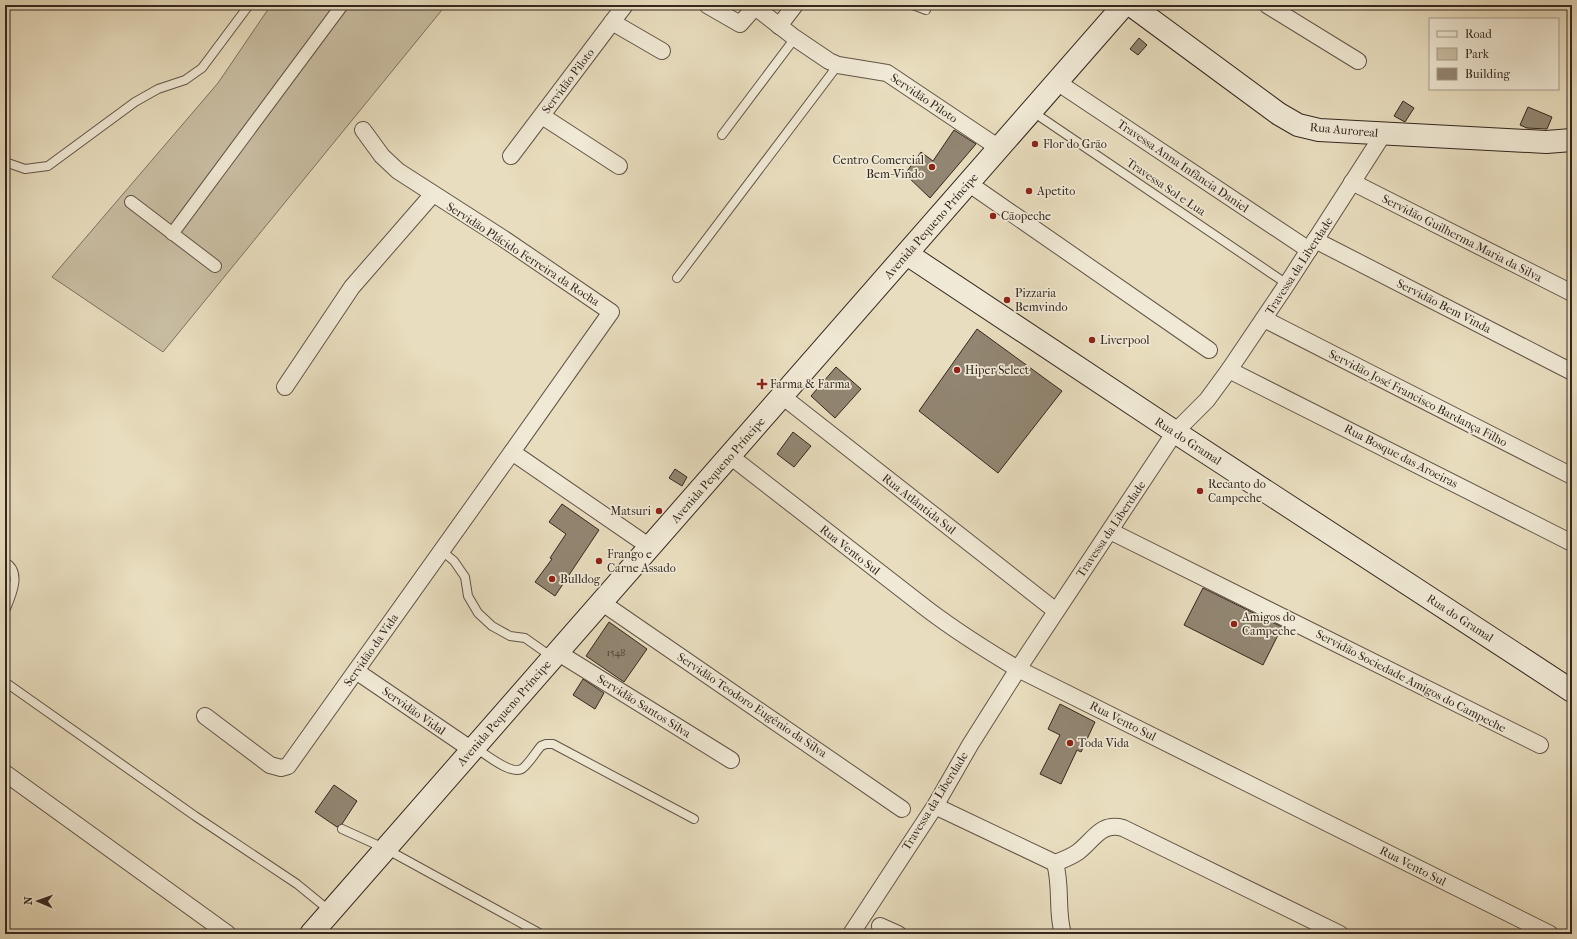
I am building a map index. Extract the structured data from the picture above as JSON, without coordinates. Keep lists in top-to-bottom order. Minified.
{"streets":{"main road":["Rua Auroreal","Avenida Pequeno Príncipe","Rua do Gramal"],"street":["Servidão Piloto","Travessa Anna Infância Daniel","Servidão Guilherma Maria da Silva","Servidão Plácido Ferreira da Rocha","Travessa da Liberdade","Servidão Bem Vinda","Servidão José Francisco Bardança Filho","Rua Bosque das Aroeiras","Rua Atlântida Sul","Rua Vento Sul","Servidão da Vida","Servidão Sociedade Amigos do Campeche","Servidão Teodoro Eugênio da Silva","Servidão Santos Silva","Servidão Vidal"],"lane":["Travessa Sol e Lua"]},"crossings":[["Servidão Piloto","Avenida Pequeno Príncipe"],["Rua Auroreal","Travessa da Liberdade"],["Travessa Anna Infância Daniel","Avenida Pequeno Príncipe"],["Travessa Anna Infância Daniel","Travessa da Liberdade"],["Travessa Anna Infância Daniel","Servidão Bem Vinda"],["Travessa Sol e Lua","Avenida Pequeno Príncipe"],["Travessa Sol e Lua","Travessa da Liberdade"],["Avenida Pequeno Príncipe","Rua do Gramal"],["Avenida Pequeno Príncipe","Rua Atlântida Sul"],["Avenida Pequeno Príncipe","Rua Vento Sul"],["Avenida Pequeno Príncipe","Servidão Teodoro Eugênio da Silva"],["Avenida Pequeno Príncipe","Servidão Santos Silva"],["Avenida Pequeno Príncipe","Servidão Vidal"],["Servidão Guilherma Maria da Silva","Travessa da Liberdade"],["Servidão Plácido Ferreira da Rocha","Servidão da Vida"],["Travessa da Liberdade","Servidão Bem Vinda"],["Travessa da Liberdade","Servidão José Francisco Bardança Filho"],["Travessa da Liberdade","Rua do Gramal"],["Travessa da Liberdade","Rua Bosque das Aroeiras"],["Travessa da Liberdade","Rua Atlântida Sul"],["Travessa da Liberdade","Rua Vento Sul"],["Travessa da Liberdade","Servidão Sociedade Amigos do Campeche"],["Servidão da Vida","Servidão Vidal"]],"places":{"other":["Flor do Grão","Centro Comercial Bem-Vindo","Apetito","Cãopeche","Pizzaria Bemvindo","Liverpool","Hiper Select","Recanto do Campeche","Matsuri","Frango e Carne Assado","Bulldog","Amigos do Campeche","Toda Vida"],"health":["Farma & Farma"]},"house_numbers":["1548"],"legend":["Road","Park","Building"],"north":"left"}
